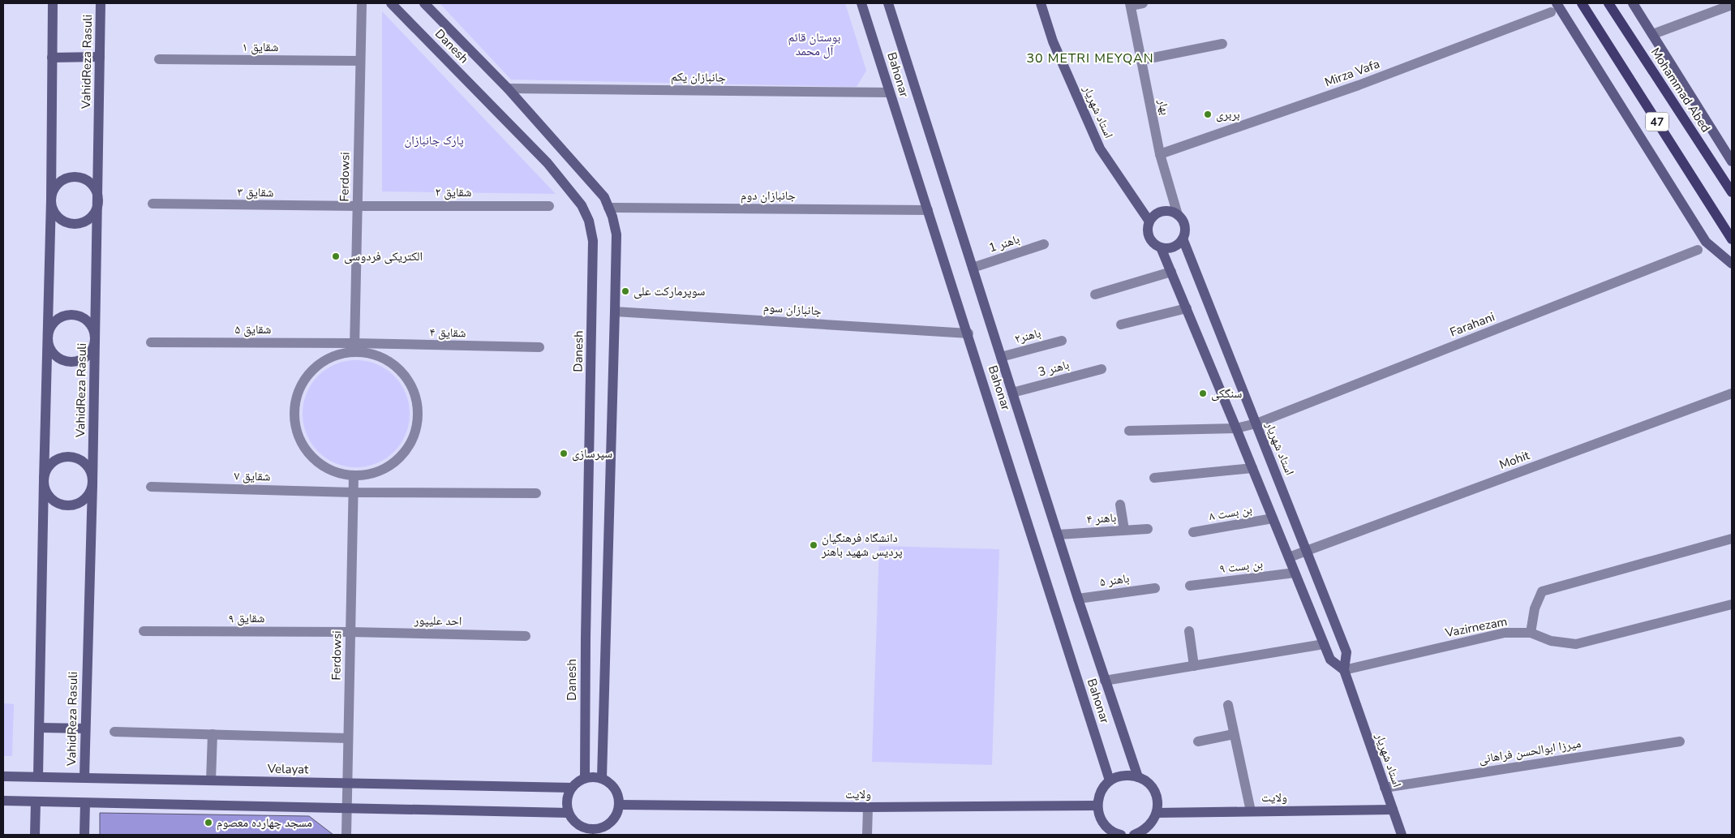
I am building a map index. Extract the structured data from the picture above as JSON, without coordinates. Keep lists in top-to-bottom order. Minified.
{"streets":{"main road":["Mohammad Abed","47"],"street":["Danesh","شقایق ۱","VahidReza Rasuli","Mirza Vafa","Bahonar","جانبازان یکم","بهار","استاد شهریار","Ferdowsi","شقایق ۳","شقایق ۲","جانبازان دوم","باهنر 1","جانبازان سوم","Farahani","شقایق ۵","شقایق ۴","باهنر۲","باهنر 3","Mohit","شقایق ۷","بن بست ۸","باهنر ۴","بن بست ۹","باهنر ۵","شقایق ۹","احد علیپور","Vazirnezam","میرزا ابوالحسن فراهانی","Velayat","ولایت"]},"crossings":[["Danesh","جانبازان یکم"],["Danesh","جانبازان دوم"],["Danesh","جانبازان سوم"],["Danesh","Velayat"],["Danesh","ولایت"],["شقایق ۱","Ferdowsi"],["VahidReza Rasuli","Velayat"],["Mirza Vafa","بهار"],["Bahonar","جانبازان یکم"],["Bahonar","جانبازان دوم"],["Bahonar","باهنر 1"],["Bahonar","جانبازان سوم"],["Bahonar","باهنر۲"],["Bahonar","باهنر 3"],["Bahonar","باهنر ۴"],["Bahonar","باهنر ۵"],["بهار","استاد شهریار"],["استاد شهریار","Farahani"],["استاد شهریار","Mohit"],["استاد شهریار","بن بست ۸"],["استاد شهریار","بن بست ۹"],["استاد شهریار","Vazirnezam"],["استاد شهریار","میرزا ابوالحسن فراهانی"],["استاد شهریار","ولایت"],["Ferdowsi","شقایق ۳"],["Ferdowsi","شقایق ۲"],["Ferdowsi","شقایق ۵"],["Ferdowsi","شقایق ۴"],["Ferdowsi","شقایق ۷"],["Ferdowsi","شقایق ۹"],["Ferdowsi","احد علیپور"],["Ferdowsi","Velayat"],["شقایق ۳","شقایق ۲"],["شقایق ۵","شقایق ۴"],["شقایق ۹","احد علیپور"],["Velayat","ولایت"]],"districts":["30 METRI MEYQAN"],"parks":["بوستان قائم آل محمد","پارک جانبازان"],"places":["بربری","الکتریکی فردوسی","سوپرمارکت علی","سنگکی","سپرسازی","دانشگاه فرهنگیان پردیس شهید باهنر","مسجد چهارده معصوم"]}
